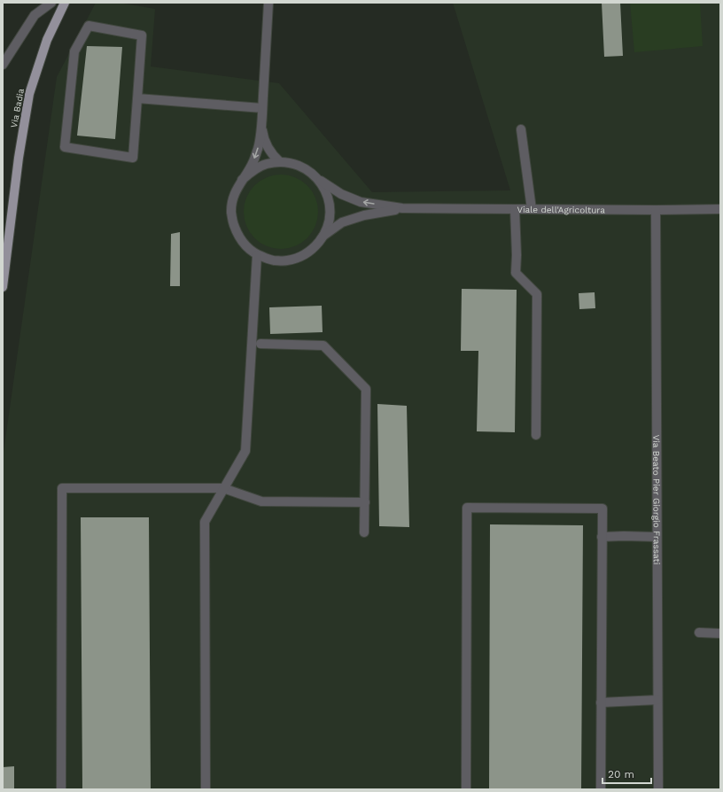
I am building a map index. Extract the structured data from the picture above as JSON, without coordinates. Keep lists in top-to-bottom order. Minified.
{"streets":{"main road":["Via Badia"],"street":["Viale dell'Agricoltura","Via Beato Pier Giorgio Frassati"]},"crossings":[["Viale dell'Agricoltura","Via Beato Pier Giorgio Frassati"]],"scale_bar":"20 m"}
